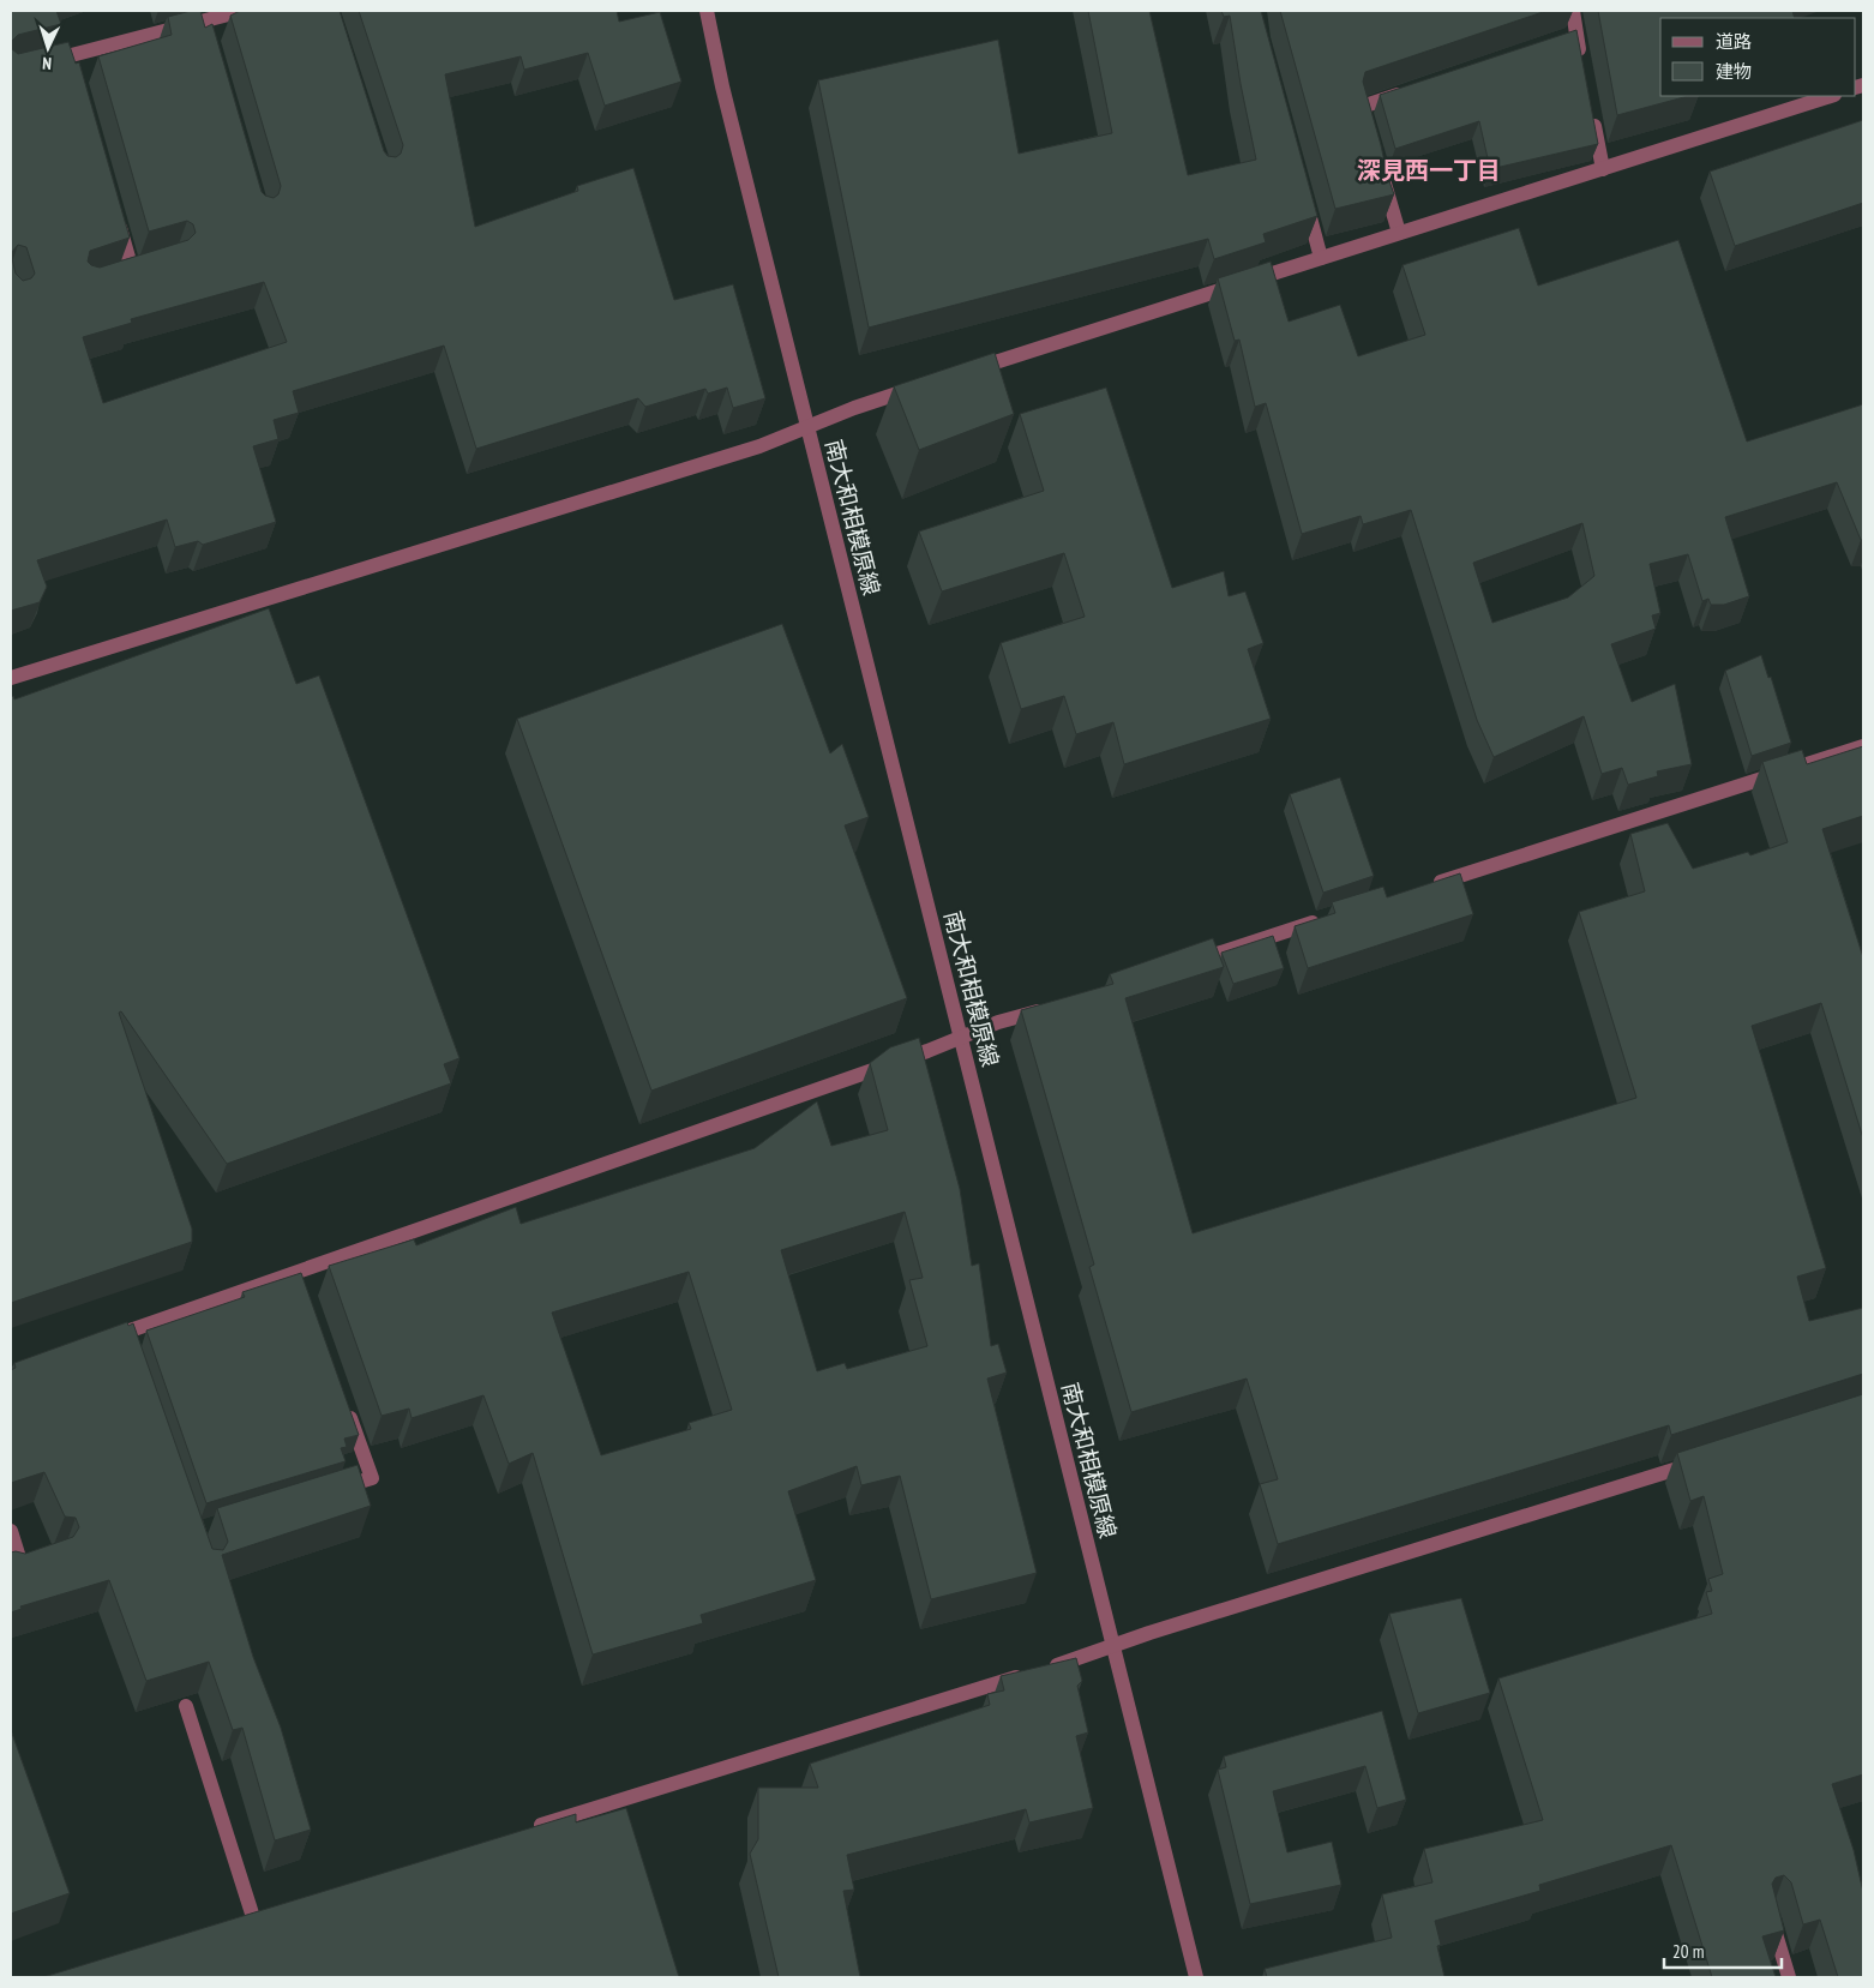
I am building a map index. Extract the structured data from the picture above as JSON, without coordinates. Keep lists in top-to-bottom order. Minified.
{"streets":{"street":["南大和相模原線"]},"districts":["深見西一丁目"],"legend":["道路","建物"],"scale_bar":"20 m","north":"bottom"}
